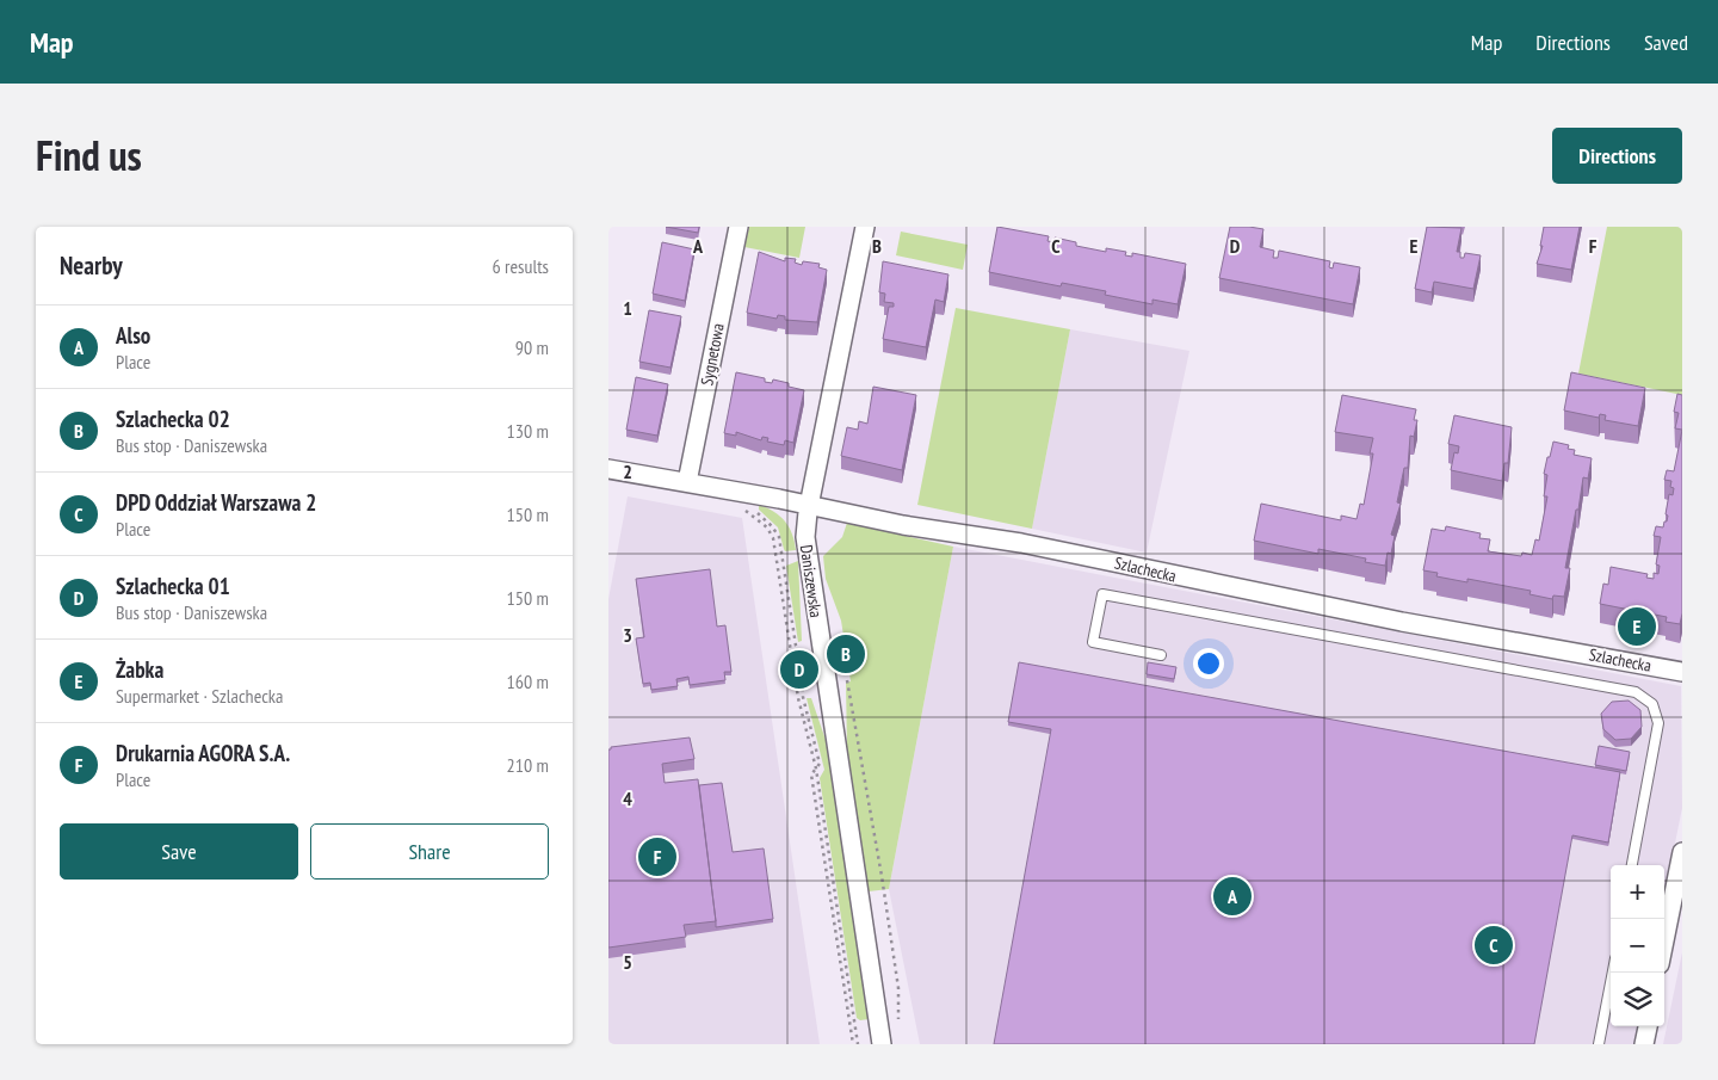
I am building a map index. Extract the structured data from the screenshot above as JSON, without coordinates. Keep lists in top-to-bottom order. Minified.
{"streets":{"street":["Sygnetowa","Szlachecka","Daniszewska"]},"crossings":[["Sygnetowa","Szlachecka"],["Szlachecka","Daniszewska"]],"page":{"header":"Map","nav":["Map","Directions","Saved"],"title":"Find us","buttons":["Directions",["Save","Share"]],"heading":["Nearby","6 results"],"list":[{"mark":"A","name":"Also","note":"Place","value":"90 m"},{"mark":"B","name":"Szlachecka 02","note":"Bus stop · Daniszewska","value":"130 m"},{"mark":"C","name":"DPD Oddział Warszawa 2","note":"Place","value":"150 m"},{"mark":"D","name":"Szlachecka 01","note":"Bus stop · Daniszewska","value":"150 m"},{"mark":"E","name":"Żabka","note":"Supermarket · Szlachecka","value":"160 m"},{"mark":"F","name":"Drukarnia AGORA S.A.","note":"Place","value":"210 m"}],"pins":["E","B","D","F","A","C"],"map_buttons":["+","−"]},"grid":{"columns":["A","B","C","D","E","F"],"rows":["1","2","3","4","5"]}}
